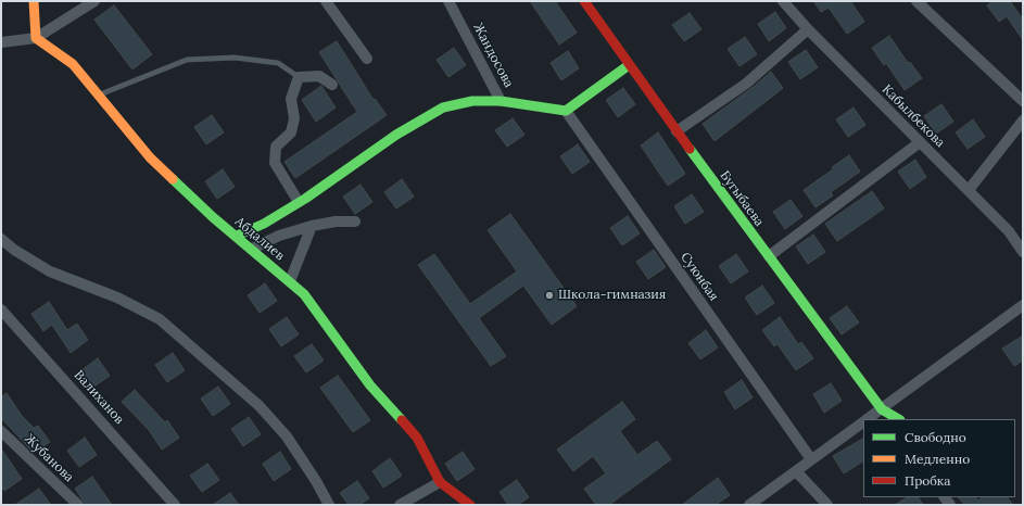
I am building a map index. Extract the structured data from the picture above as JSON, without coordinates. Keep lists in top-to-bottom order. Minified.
{"streets":{"street":["Жандосова","Кабылбекова","Бугыбаева","Абдалиев","Суюнбая","Валиханов","Жубанова"]},"places":["Школа-гимназия"],"legend":["Свободно","Медленно","Пробка"]}
